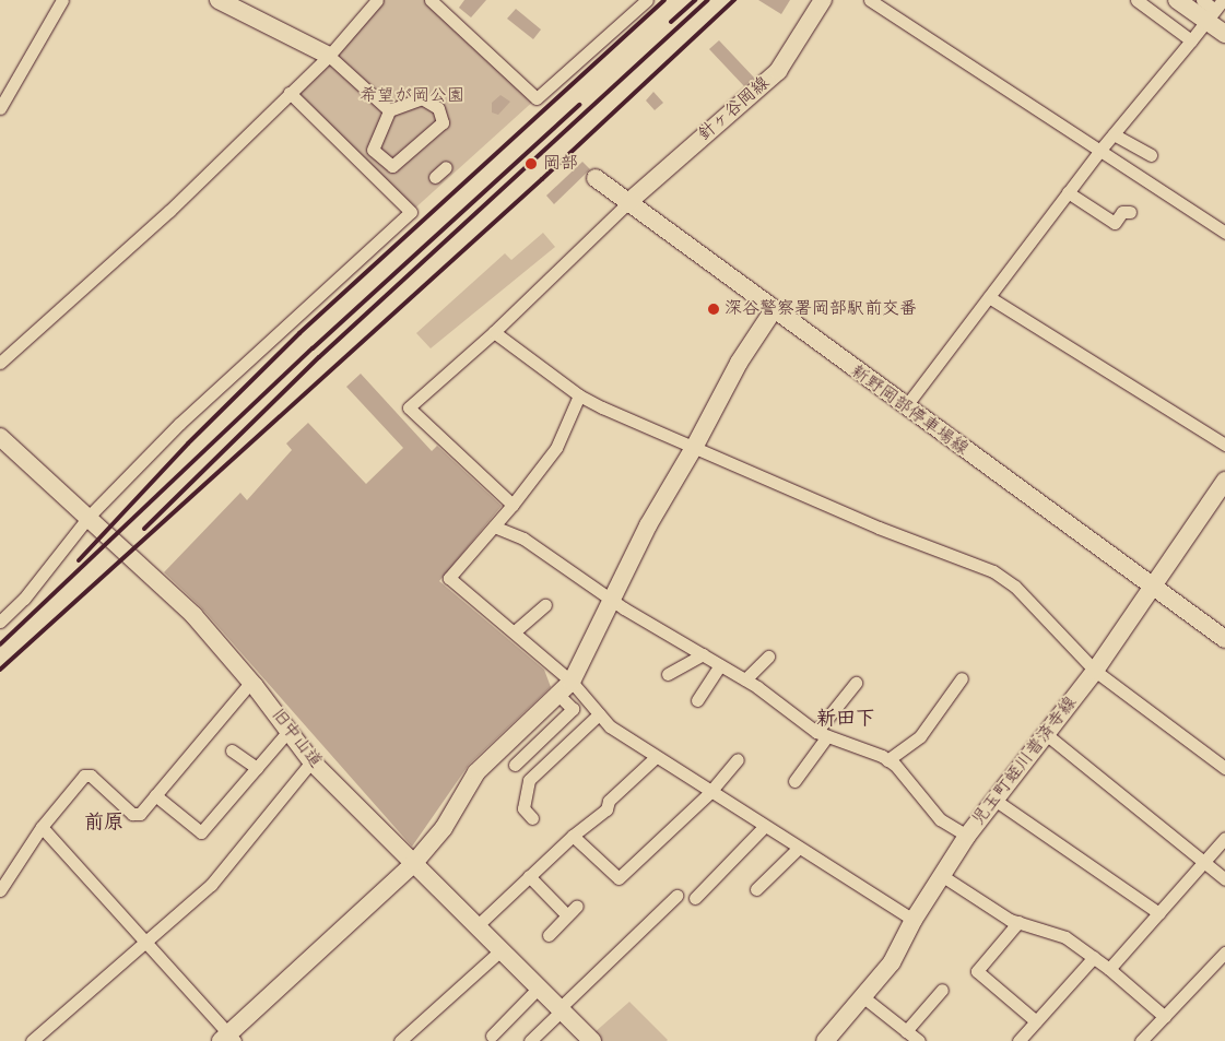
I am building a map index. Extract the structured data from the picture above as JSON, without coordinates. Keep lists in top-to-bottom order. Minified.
{"streets":{"street":["針ヶ谷岡線","新野岡部停車場線","旧中山道","児玉町蛭川普済寺線"]},"crossings":[["針ヶ谷岡線","新野岡部停車場線"],["新野岡部停車場線","児玉町蛭川普済寺線"]],"districts":["新田下","前原"],"parks":["希望が岡公園"],"places":["岡部","深谷警察署岡部駅前交番"]}
